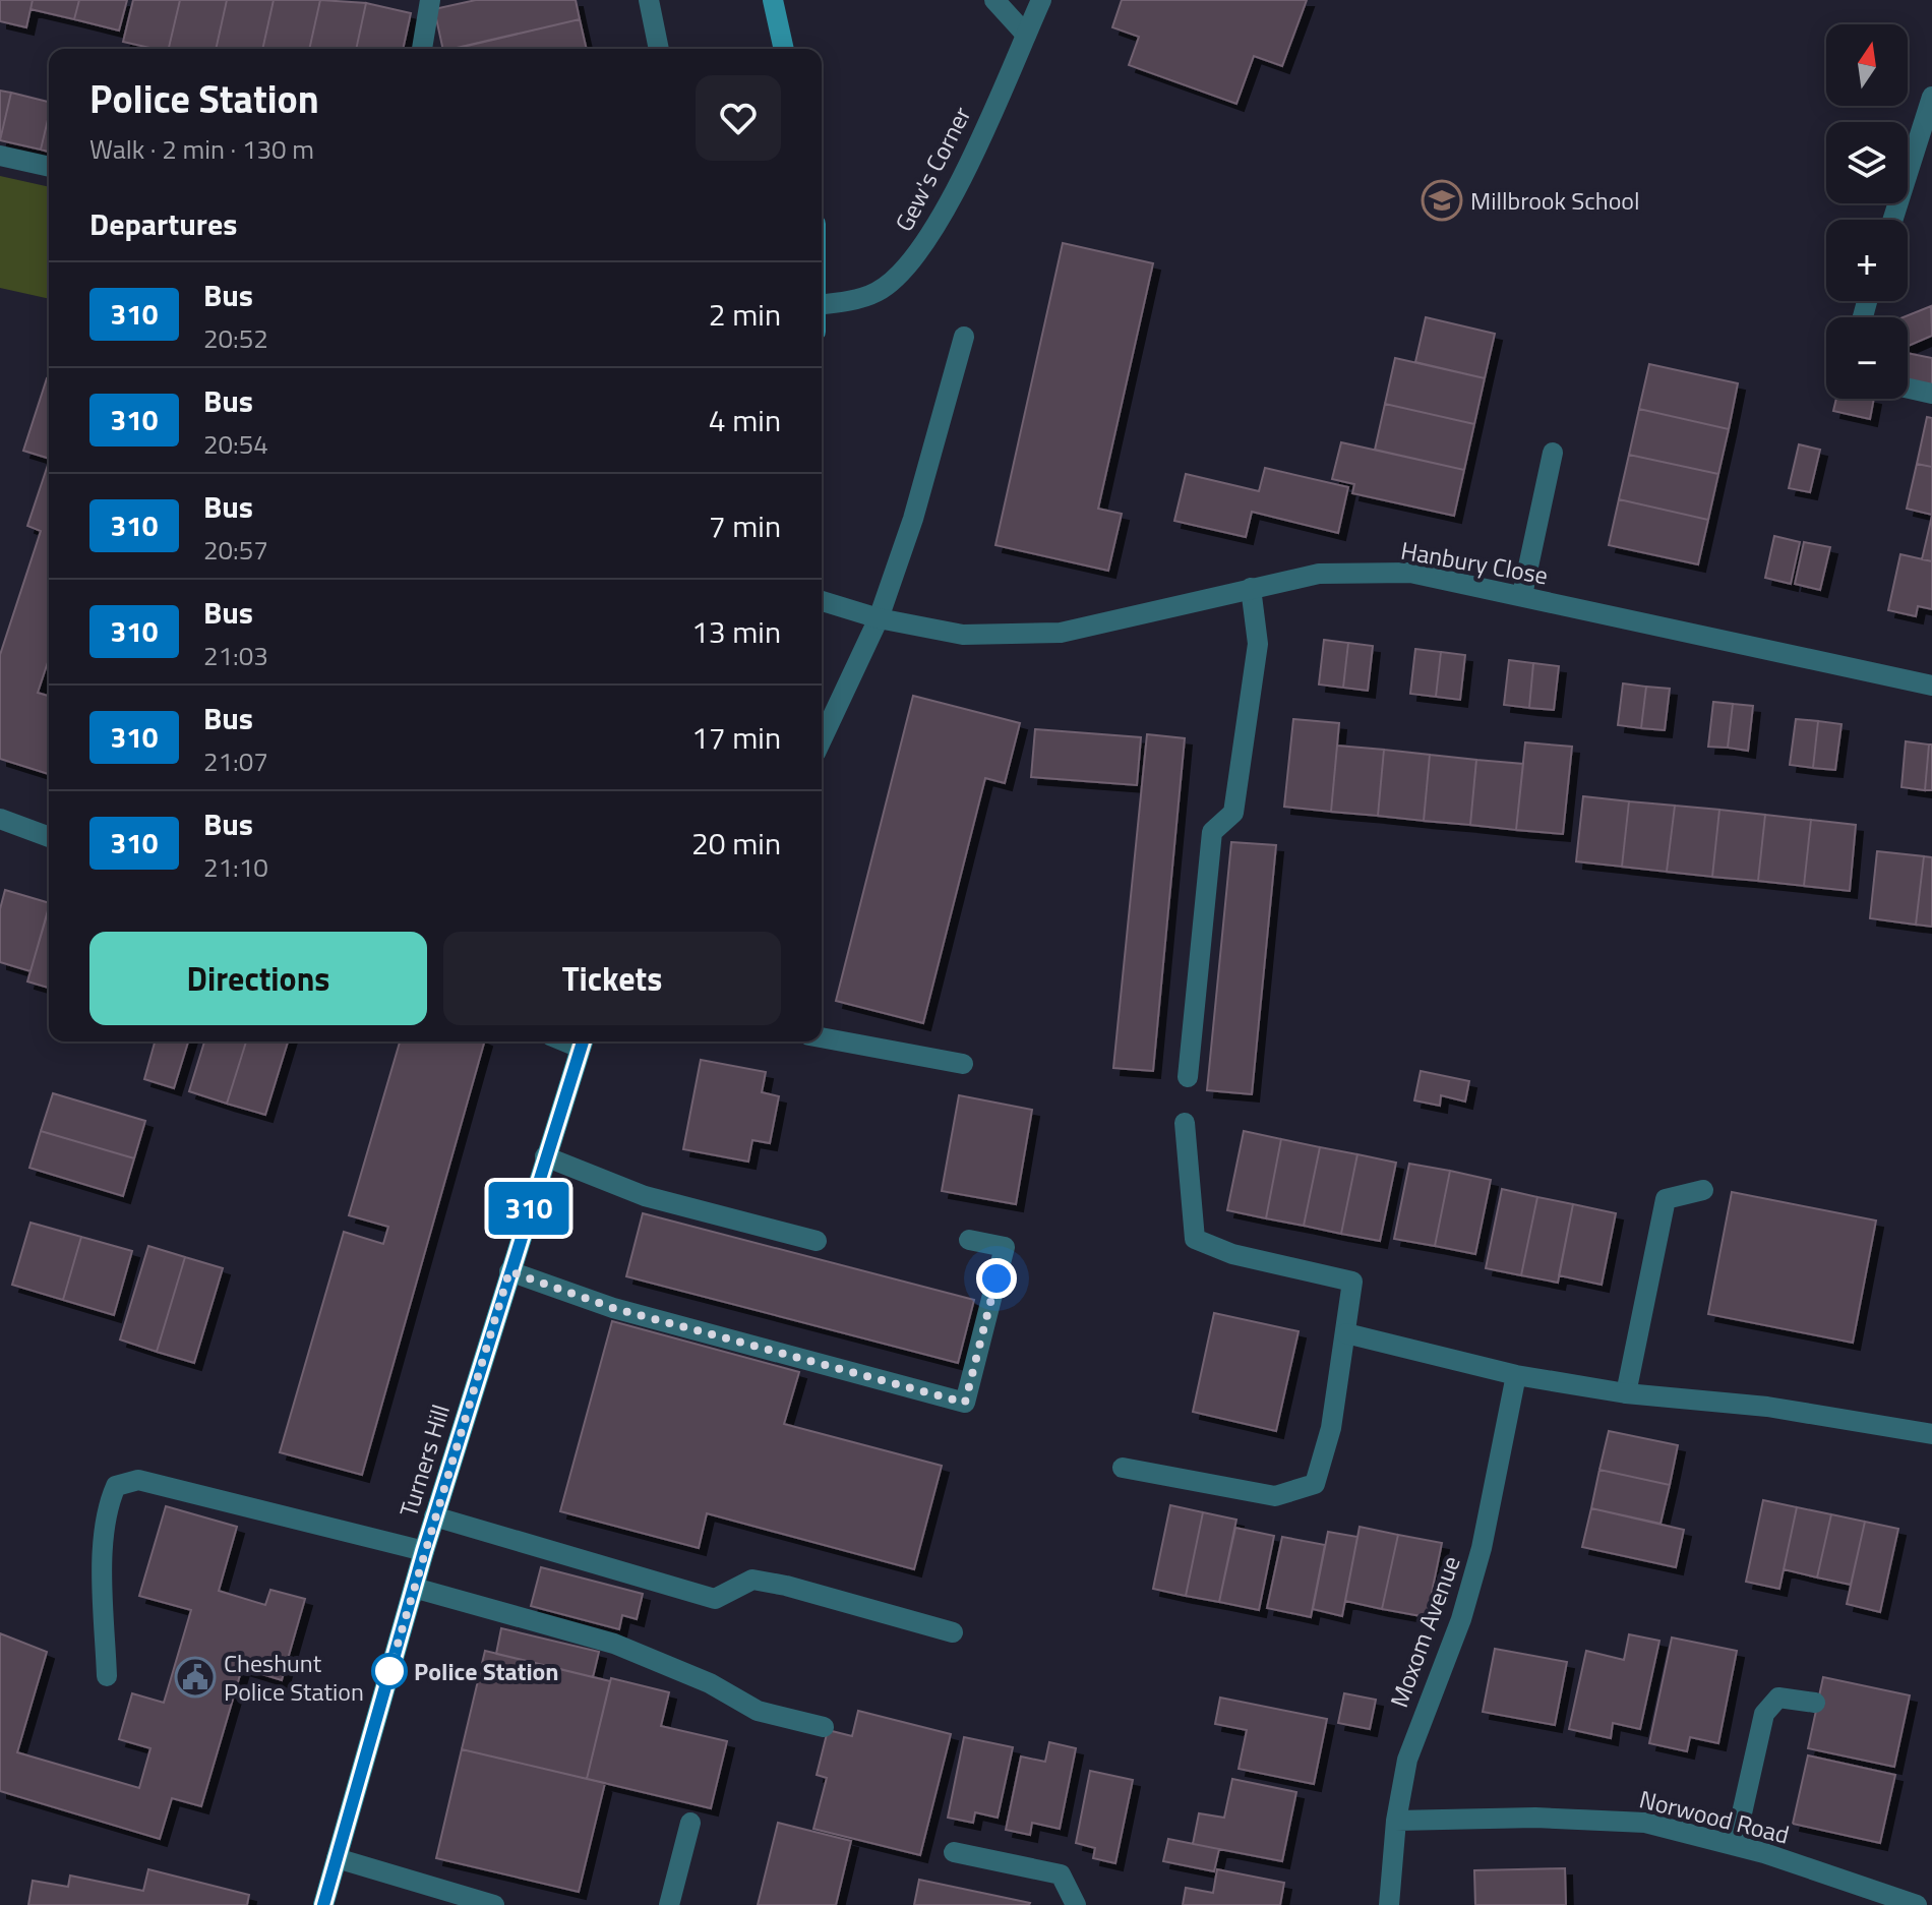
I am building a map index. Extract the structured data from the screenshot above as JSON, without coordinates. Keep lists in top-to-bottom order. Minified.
{"streets":{"main road":["Turners Hill"],"street":["Gew's Corner","Hanbury Close","Moxom Avenue","Norwood Road"]},"crossings":[["Moxom Avenue","Norwood Road"]],"places":{"school or university":["Millbrook School"],"other":["Police Station"],"public building":["Cheshunt Police Station"]},"lines":["bus line 310"],"north":"top","page":{"on_map":"310","map_buttons":["+","−"],"heading":[["Police Station","Walk · 2 min · 130 m"],"Departures"],"list":[{"mark":"310","name":"Bus","note":"20:52","value":"2 min"},{"mark":"310","name":"Bus","note":"20:54","value":"4 min"},{"mark":"310","name":"Bus","note":"20:57","value":"7 min"},{"mark":"310","name":"Bus","note":"21:03","value":"13 min"},{"mark":"310","name":"Bus","note":"21:07","value":"17 min"},{"mark":"310","name":"Bus","note":"21:10","value":"20 min"}],"buttons":["Directions","Tickets"]}}
